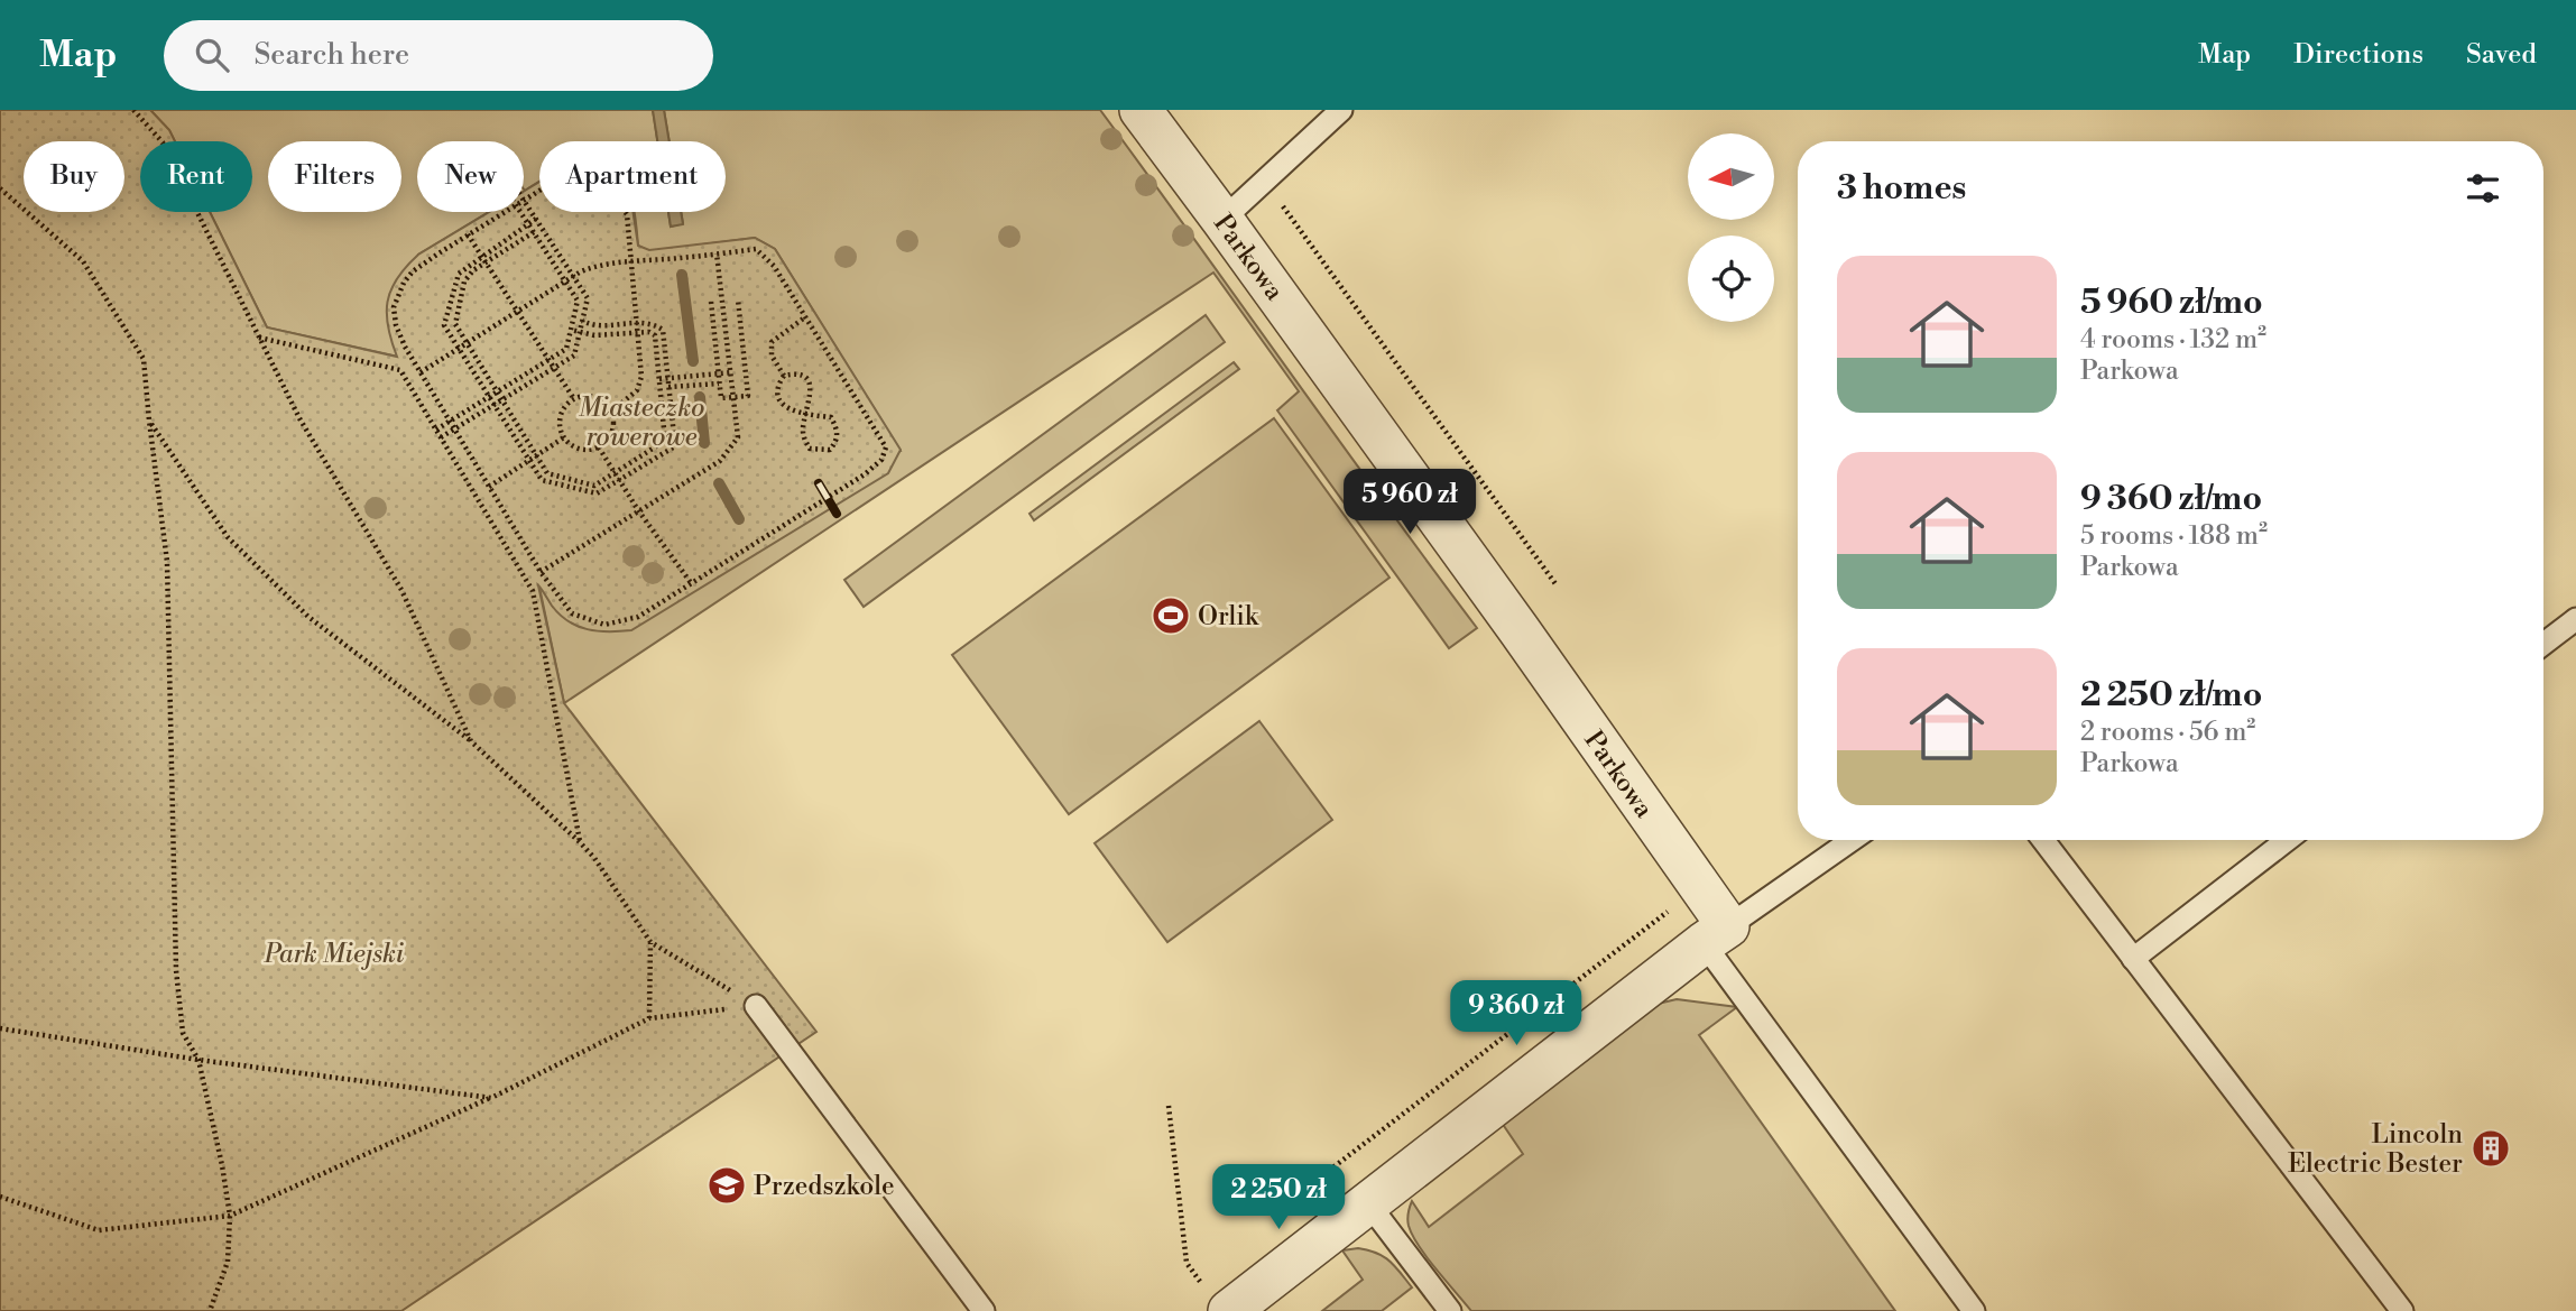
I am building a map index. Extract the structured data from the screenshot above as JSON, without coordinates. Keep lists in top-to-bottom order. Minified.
{"streets":{"street":["Parkowa"]},"parks":["Miasteczko rowerowe","Park Miejski"],"places":{"sports":["Orlik"],"building":["Lincoln Electric Bester"],"school or university":["Przedszkole"]},"north":"left","page":{"header":"Map","search":"Search here","nav":["Map","Directions","Saved"],"chip":["Buy","Rent","Filters","New","Apartment"],"heading":"3 homes","list":[{"name":"5 960 zł/mo","note":"4 rooms · 132 m² · Parkowa"},{"name":"9 360 zł/mo","note":"5 rooms · 188 m² · Parkowa"},{"name":"2 250 zł/mo","note":"2 rooms · 56 m² · Parkowa"}],"price":["5 960 zł","9 360 zł","2 250 zł"]}}
